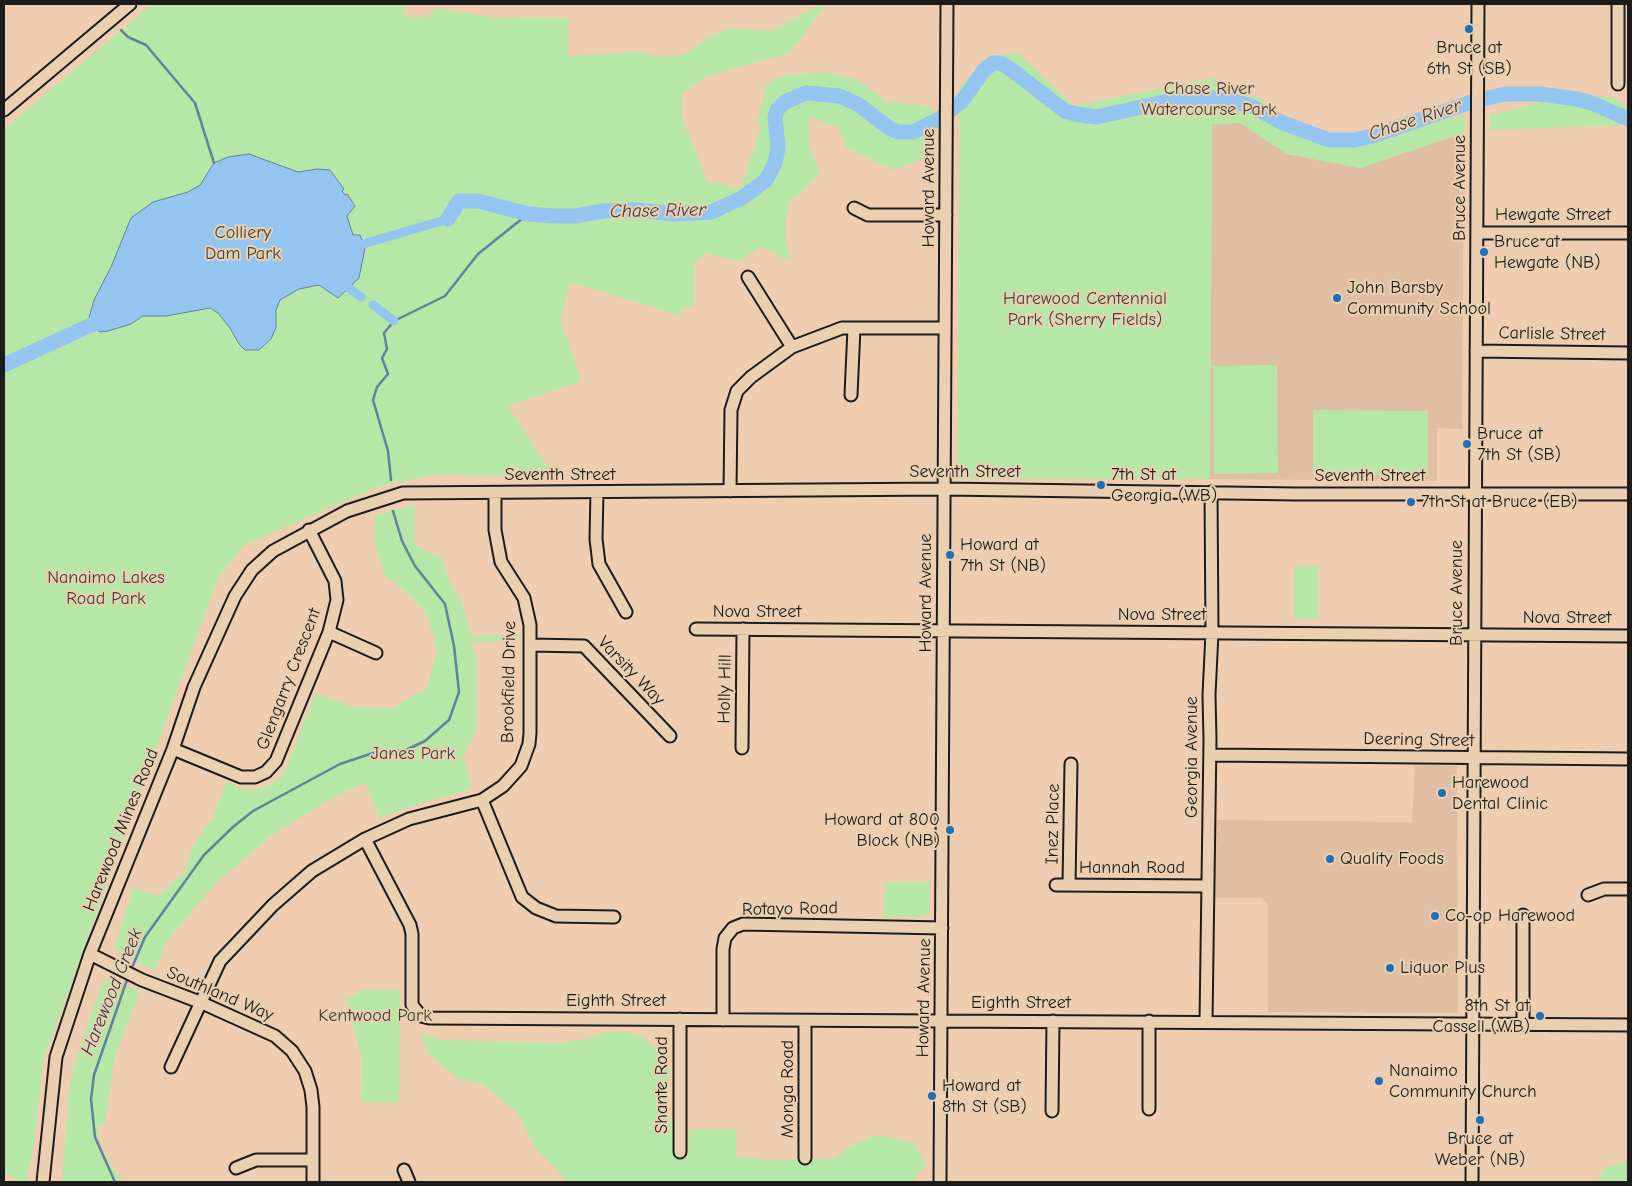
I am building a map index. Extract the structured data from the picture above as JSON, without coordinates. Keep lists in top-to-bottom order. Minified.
{"streets":{"street":["Howard Avenue","Bruce Avenue","Hewgate Street","Carlisle Street","Seventh Street","Nova Street","Varsity Way","Glengarry Crescent","Brookfield Drive","Holly Hill","Deering Street","Georgia Avenue","Inez Place","Harewood Mines Road","Hannah Road","Rotayo Road","Southland Way","Eighth Street","Shante Road","Monga Road"]},"crossings":[["Howard Avenue","Seventh Street"],["Howard Avenue","Nova Street"],["Howard Avenue","Rotayo Road"],["Howard Avenue","Eighth Street"],["Bruce Avenue","Hewgate Street"],["Bruce Avenue","Carlisle Street"],["Bruce Avenue","Seventh Street"],["Bruce Avenue","Nova Street"],["Bruce Avenue","Deering Street"],["Bruce Avenue","Eighth Street"],["Seventh Street","Glengarry Crescent"],["Seventh Street","Brookfield Drive"],["Seventh Street","Georgia Avenue"],["Seventh Street","Harewood Mines Road"],["Nova Street","Holly Hill"],["Nova Street","Georgia Avenue"],["Varsity Way","Brookfield Drive"],["Glengarry Crescent","Harewood Mines Road"],["Brookfield Drive","Southland Way"],["Brookfield Drive","Eighth Street"],["Deering Street","Georgia Avenue"],["Georgia Avenue","Hannah Road"],["Georgia Avenue","Eighth Street"],["Inez Place","Hannah Road"],["Harewood Mines Road","Southland Way"],["Rotayo Road","Eighth Street"],["Eighth Street","Shante Road"],["Eighth Street","Monga Road"]],"water":["Chase River","Harewood Creek"],"parks":["Chase River Watercourse Park","Colliery Dam Park","Harewood Centennial Park (Sherry Fields)","Nanaimo Lakes Road Park","Janes Park","Kentwood Park"],"places":["Bruce at 6th St (SB)","Bruce at Hewgate (NB)","John Barsby Community School","Bruce at 7th St (SB)","7th St at Georgia (WB)","7th St at Bruce (EB)","Howard at 7th St (NB)","Harewood Dental Clinic","Howard at 800 Block (NB)","Quality Foods","Co-op Harewood","Liquor Plus","8th St at Cassell (WB)","Nanaimo Community Church","Howard at 8th St (SB)","Bruce at Weber (NB)"]}
